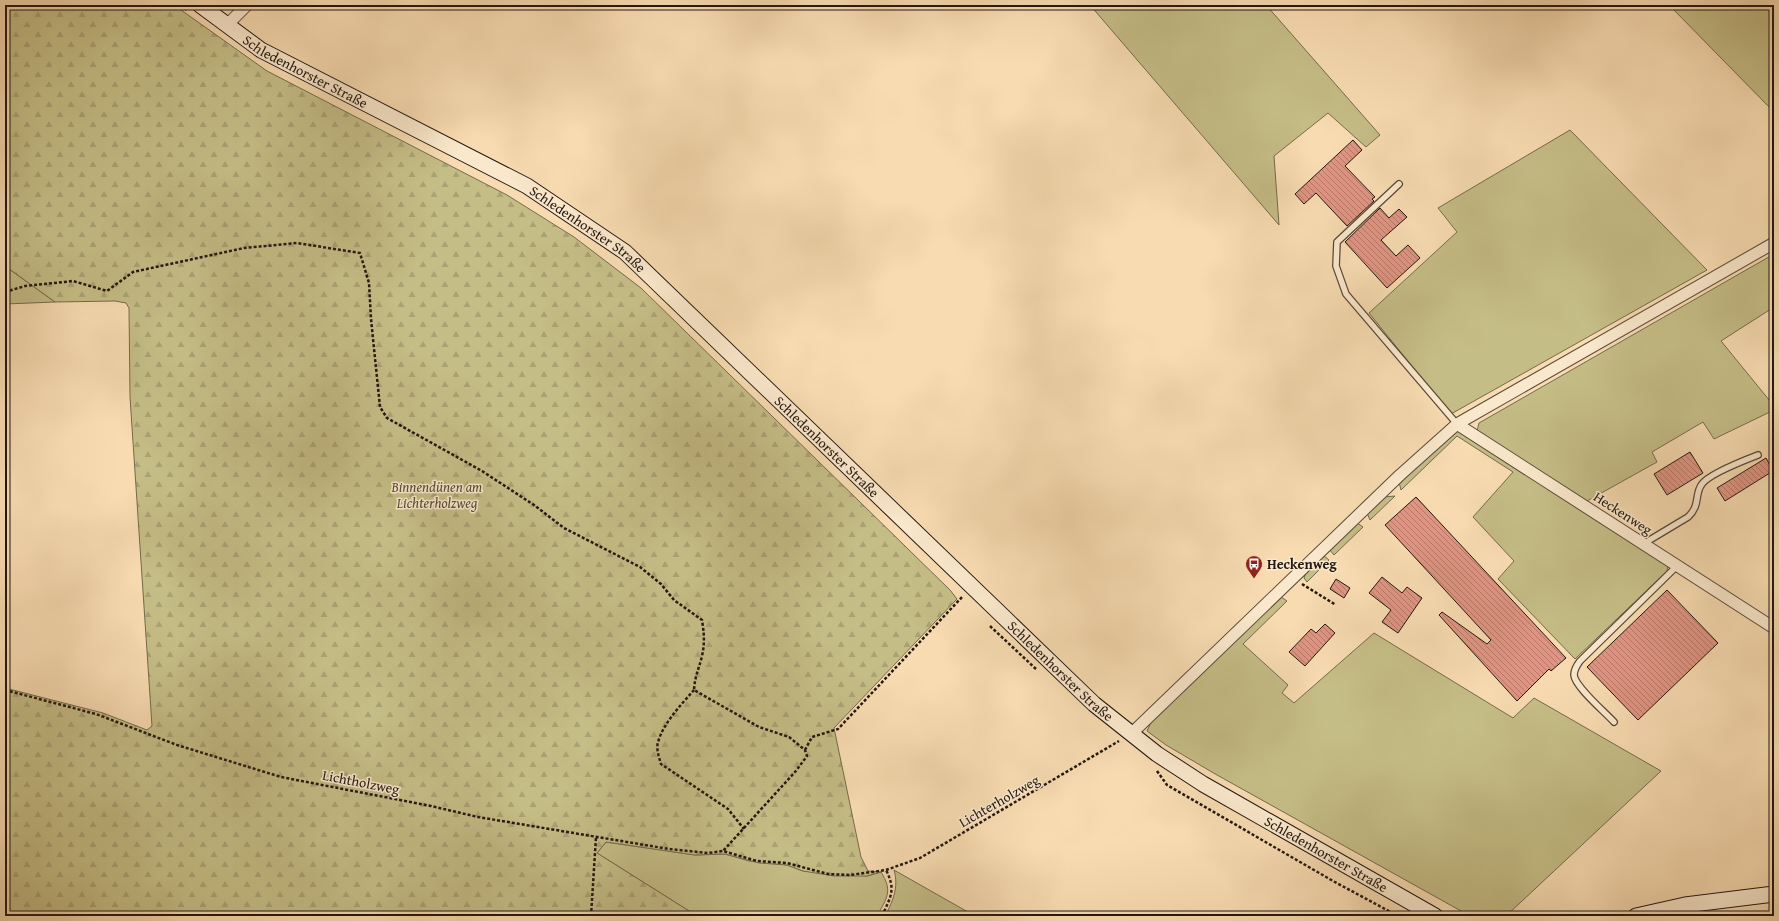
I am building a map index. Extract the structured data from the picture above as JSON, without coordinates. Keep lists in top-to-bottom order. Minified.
{"streets":{"street":["Schledenhorster Straße","Heckenweg"],"path":["Lichtholzweg","Lichterholzweg"]},"crossings":[["Schledenhorster Straße","Lichterholzweg"],["Lichtholzweg","Lichterholzweg"]],"parks":["Binnendünen am Lichterholzweg"],"places":{"bus stop":["Heckenweg"]}}
